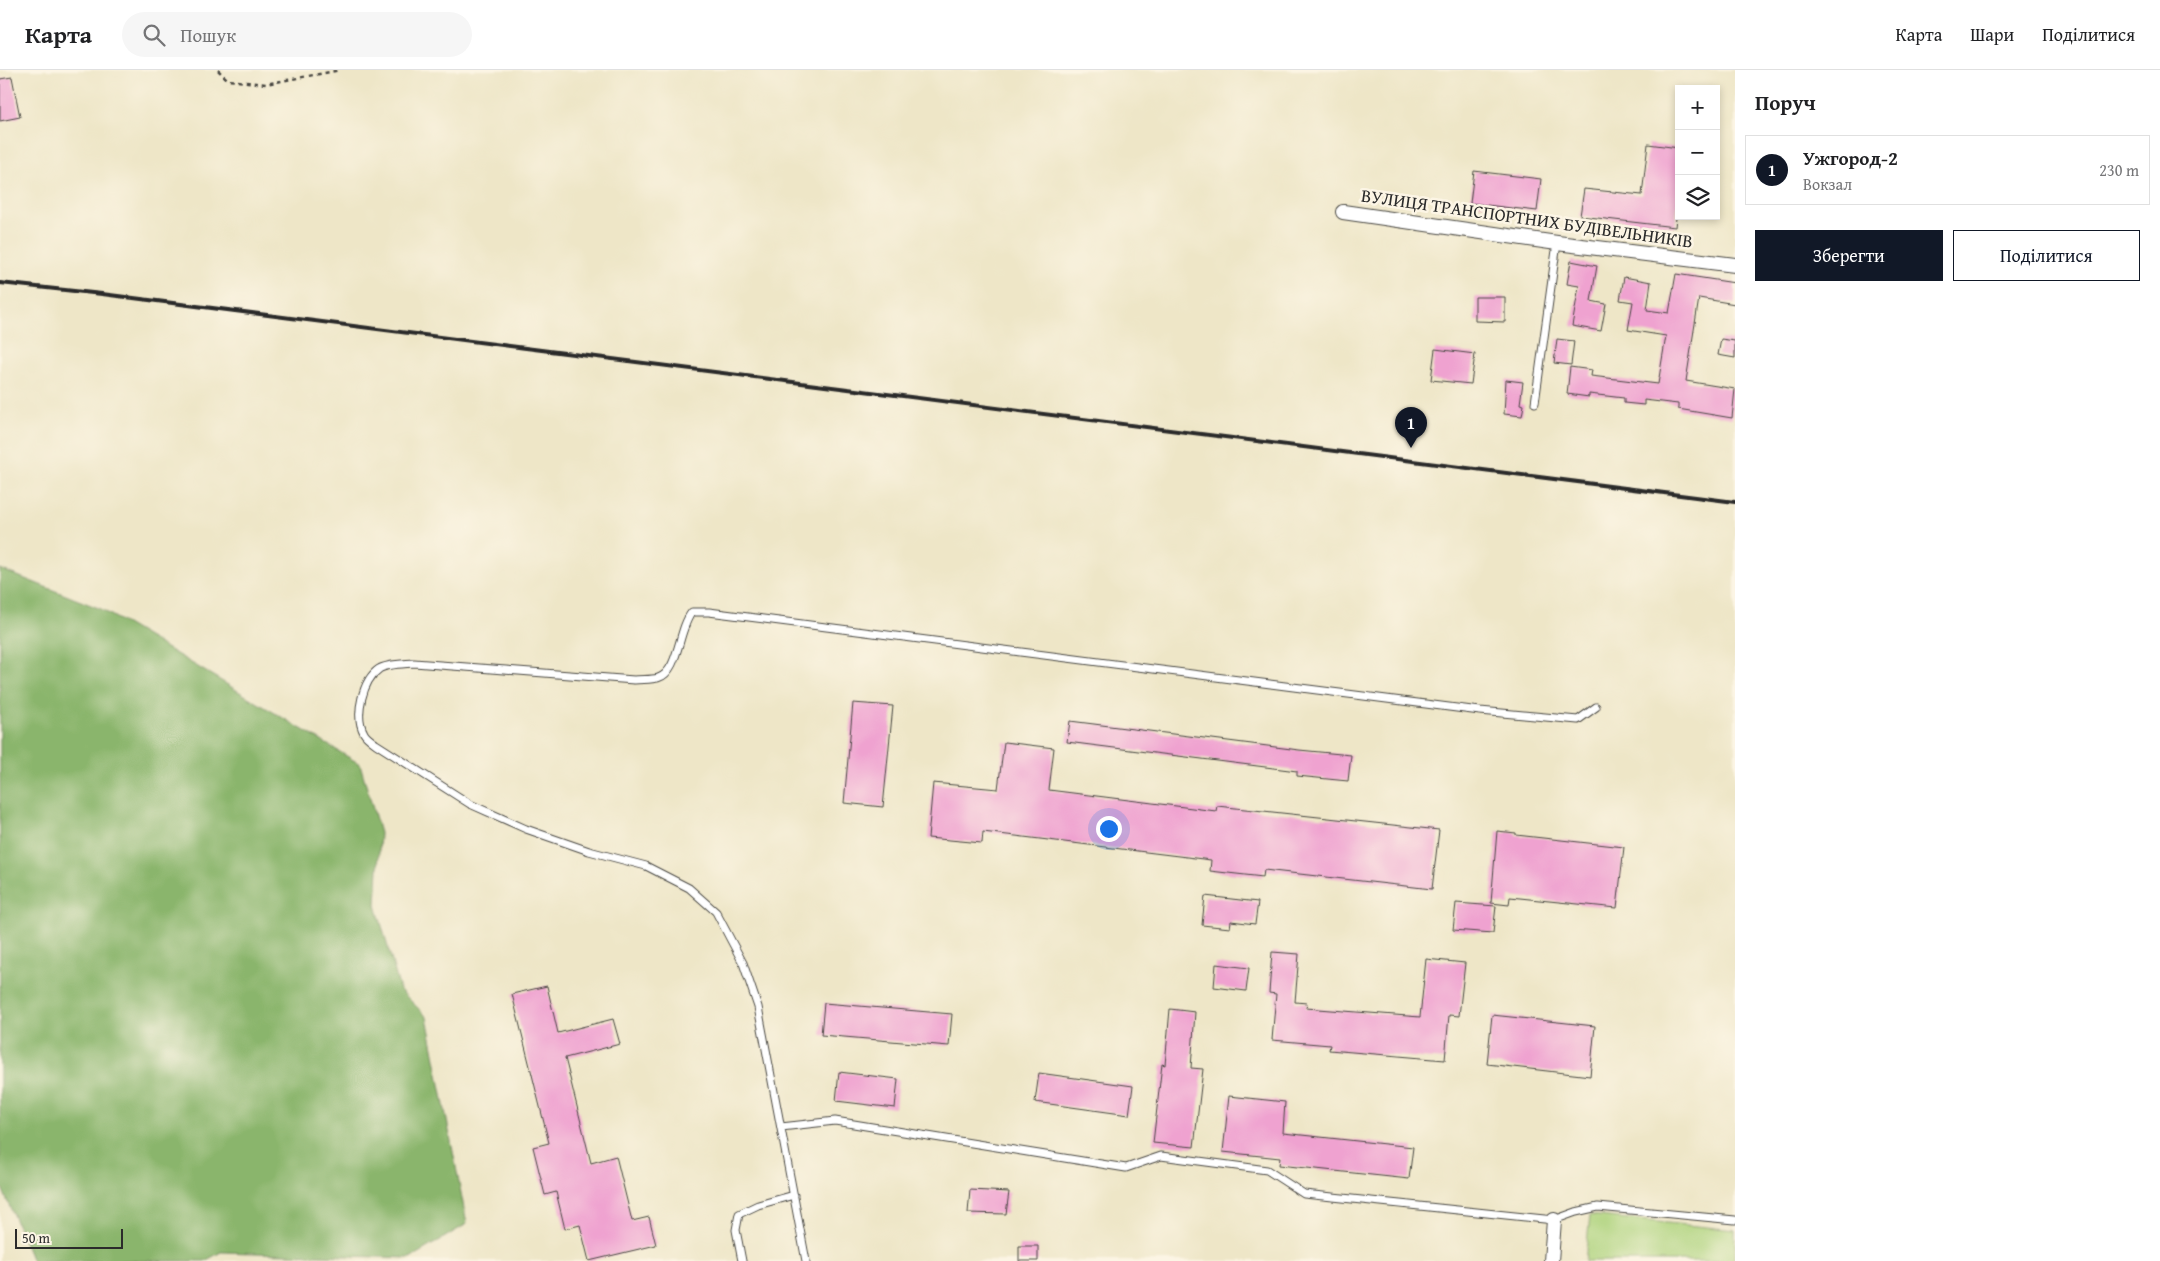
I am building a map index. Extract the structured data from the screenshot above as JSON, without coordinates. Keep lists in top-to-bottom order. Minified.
{"streets":{"street":["ВУЛИЦЯ ТРАНСПОРТНИХ БУДІВЕЛЬНИКІВ"]},"scale_bar":"50 m","page":{"header":"Карта","search":"Пошук","nav":["Карта","Шари","Поділитися"],"heading":"Поруч","map_buttons":["+","−"],"list":[{"mark":"1","name":"Ужгород-2","note":"Вокзал","value":"230 m"}],"buttons":["Зберегти","Поділитися"],"pins":"1","scale":"50 m"}}
